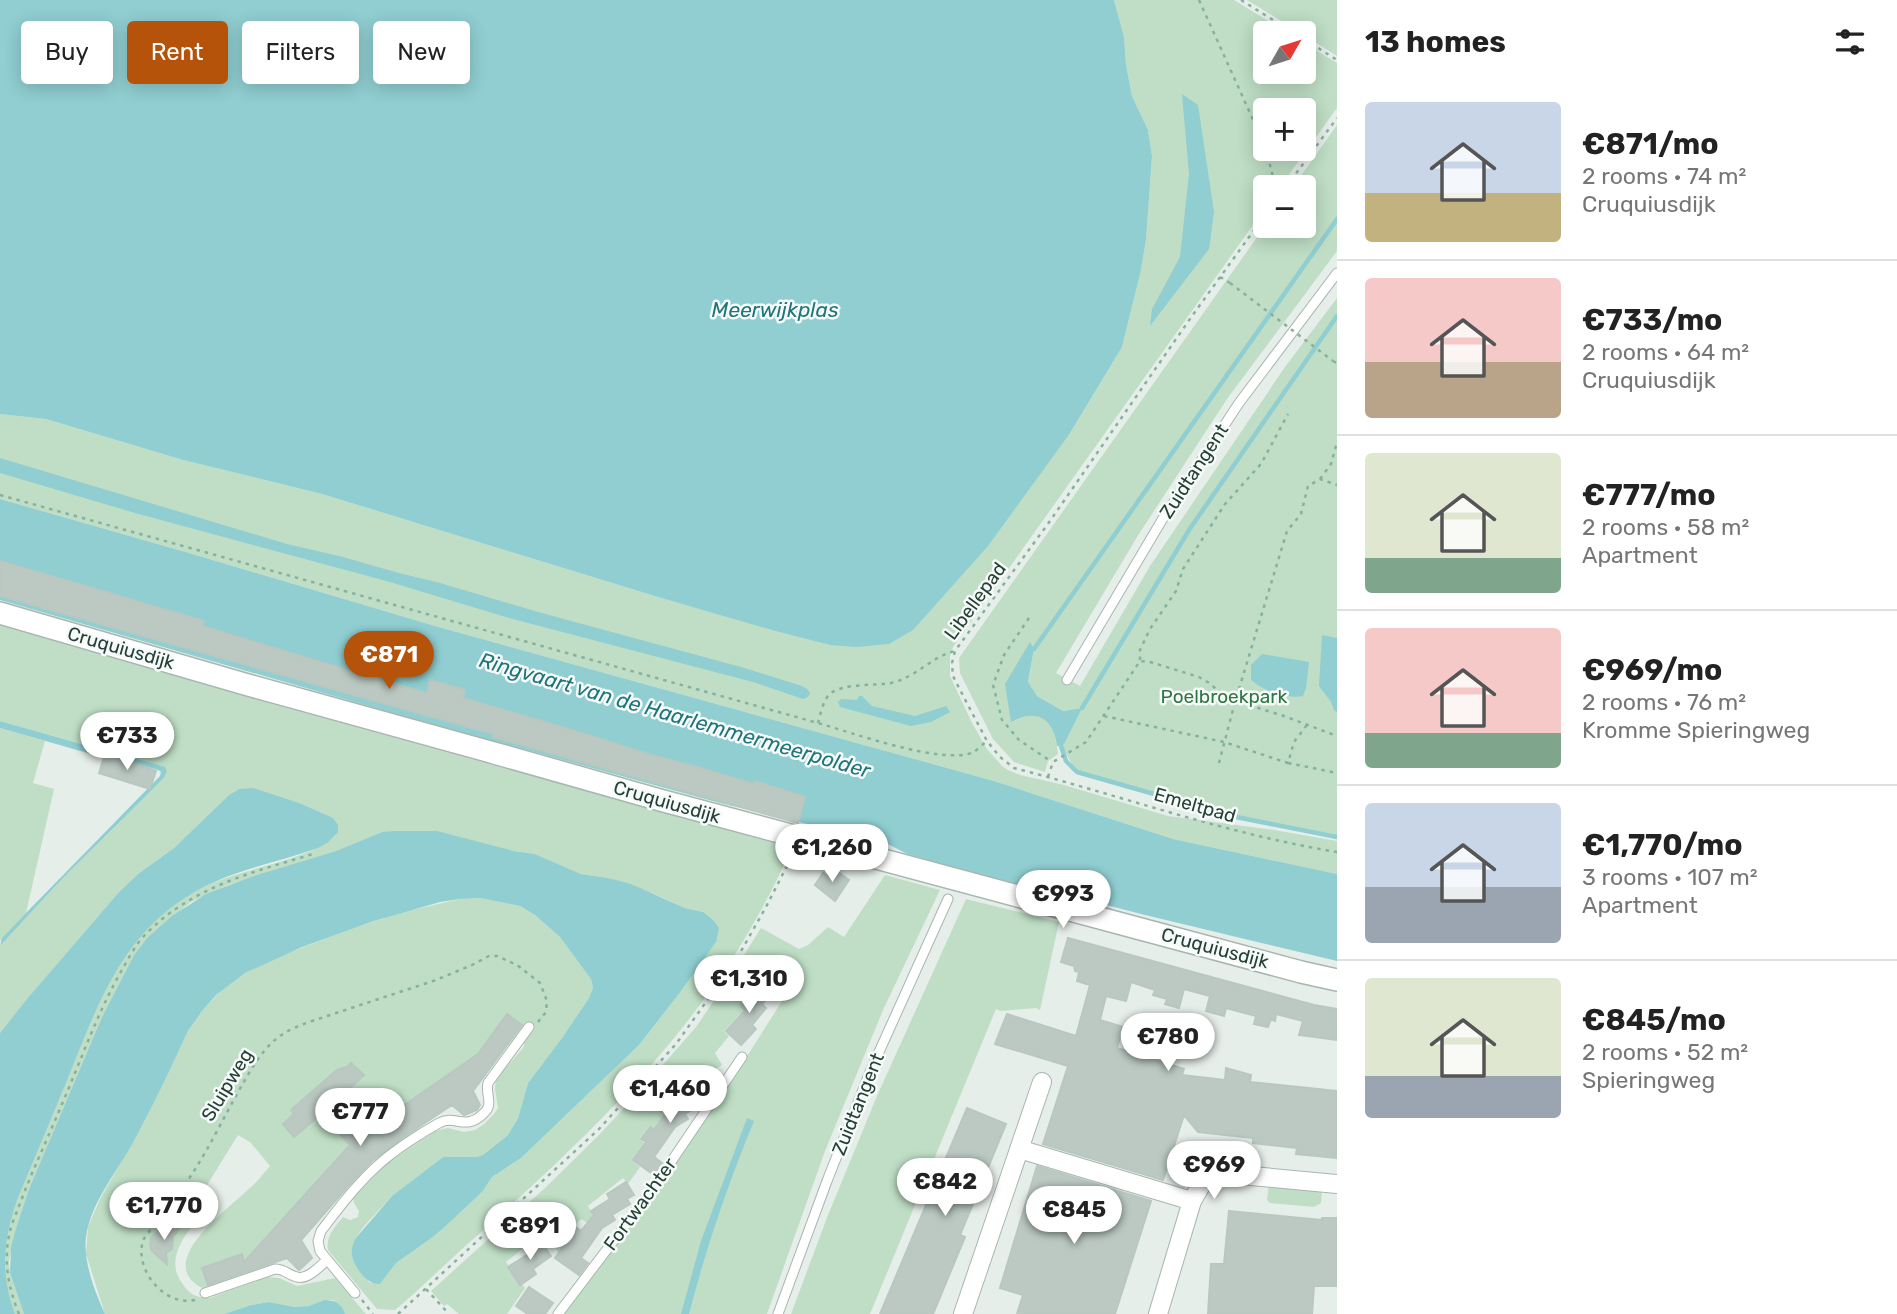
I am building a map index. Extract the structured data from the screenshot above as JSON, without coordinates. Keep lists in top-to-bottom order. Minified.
{"streets":{"street":["Cruquiusdijk"],"lane":["Zuidtangent","Fortwachter"],"path":["Libellepad","Emeltpad","Sluipweg"]},"crossings":[["Libellepad","Emeltpad"]],"water":["Meerwijkplas","Ringvaart van de Haarlemmermeerpolder"],"parks":["Poelbroekpark"],"north":"top right","page":{"heading":"13 homes","map_buttons":["+","−"],"chip":["Buy","Rent","Filters","New"],"list":[{"name":"€871/mo","note":"2 rooms · 74 m² · Cruquiusdijk"},{"name":"€733/mo","note":"2 rooms · 64 m² · Cruquiusdijk"},{"name":"€777/mo","note":"2 rooms · 58 m² · Apartment"},{"name":"€969/mo","note":"2 rooms · 76 m² · Kromme Spieringweg"},{"name":"€1,770/mo","note":"3 rooms · 107 m² · Apartment"},{"name":"€845/mo","note":"2 rooms · 52 m² · Spieringweg"}],"price":["€871","€733","€1,260","€993","€1,310","€780","€1,460","€777","€969","€842","€1,770","€845","€891"]}}
